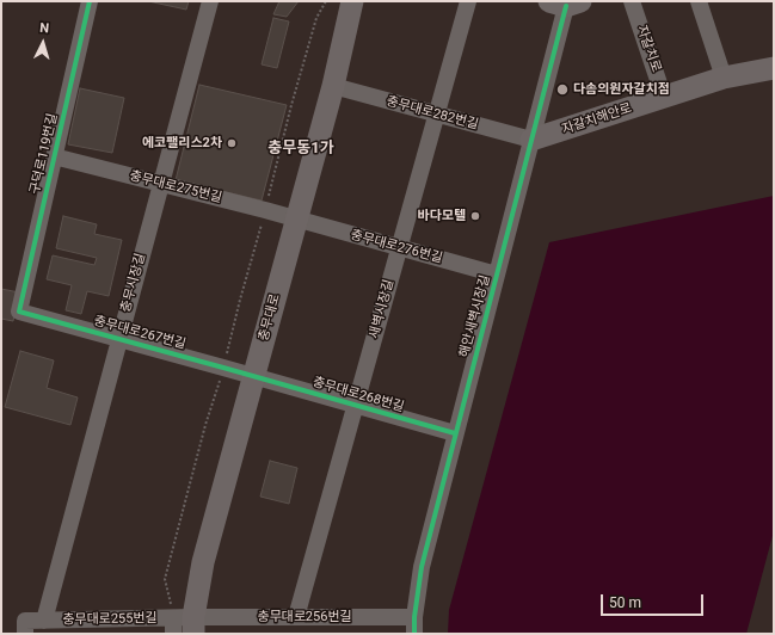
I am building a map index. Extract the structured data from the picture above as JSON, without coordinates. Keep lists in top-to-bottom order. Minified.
{"streets":{"main road":["자갈치해안로","충무대로"],"street":["자갈치로","충무대로282번길","구덕로119번길","충무대로275번길","충무대로276번길","충무시장길","새벽시장길","해안새벽시장길","충무대로267번길","충무대로268번길","충무대로256번길","충무대로255번길"]},"crossings":[["자갈치로","자갈치해안로"],["충무대로282번길","자갈치해안로"],["충무대로282번길","새벽시장길"],["충무대로282번길","해안새벽시장길"],["충무대로282번길","충무대로"],["자갈치해안로","해안새벽시장길"],["구덕로119번길","충무대로275번길"],["구덕로119번길","충무대로267번길"],["충무대로275번길","충무대로276번길"],["충무대로275번길","충무시장길"],["충무대로275번길","충무대로"],["충무대로276번길","새벽시장길"],["충무대로276번길","해안새벽시장길"],["충무대로276번길","충무대로"],["충무시장길","충무대로267번길"],["충무시장길","충무대로255번길"],["새벽시장길","충무대로268번길"],["새벽시장길","충무대로256번길"],["해안새벽시장길","충무대로268번길"],["해안새벽시장길","충무대로256번길"],["충무대로","충무대로267번길"],["충무대로","충무대로268번길"],["충무대로","충무대로256번길"],["충무대로","충무대로255번길"],["충무대로267번길","충무대로268번길"],["충무대로256번길","충무대로255번길"]],"districts":["충무동1가"],"places":["다솜의원자갈치점","에코팰리스2차","바다모텔"],"scale_bar":"50 m","north":"top"}
